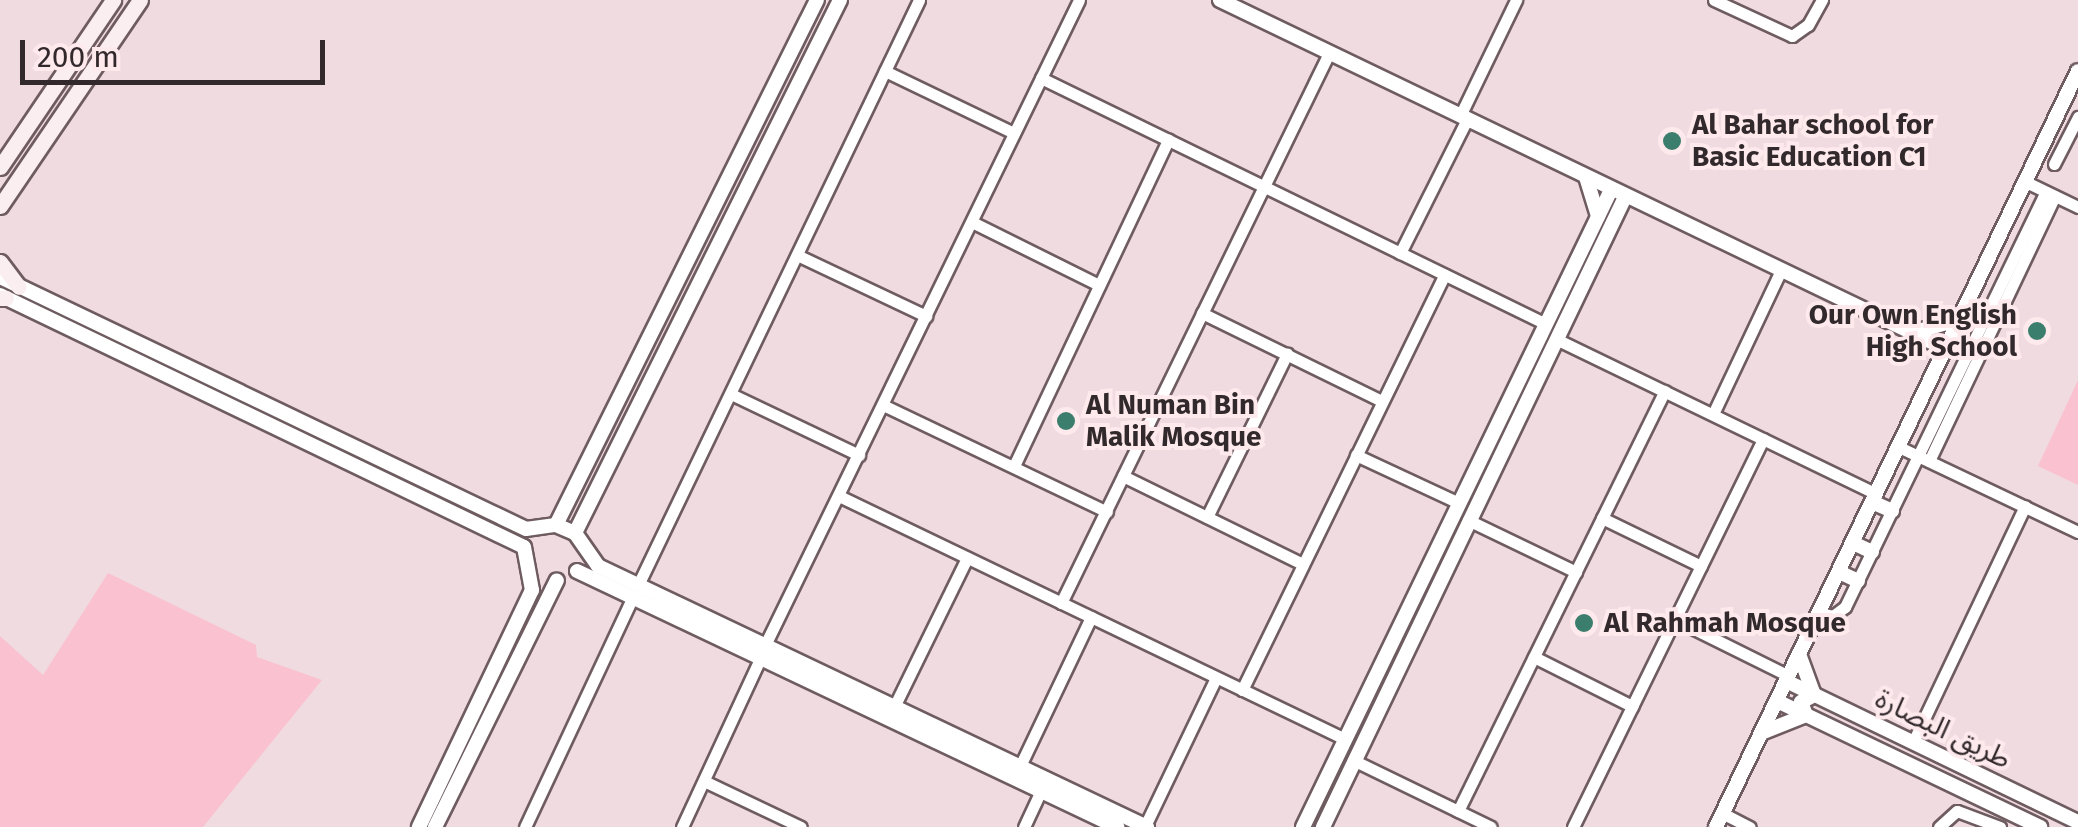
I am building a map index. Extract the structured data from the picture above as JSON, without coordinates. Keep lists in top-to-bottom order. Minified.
{"streets":{"street":["طريق البصارة"]},"places":["Al Bahar school for Basic Education C1","Our Own English High School","Al Numan Bin Malik Mosque","Al Rahmah Mosque"],"scale_bar":"200 m"}
